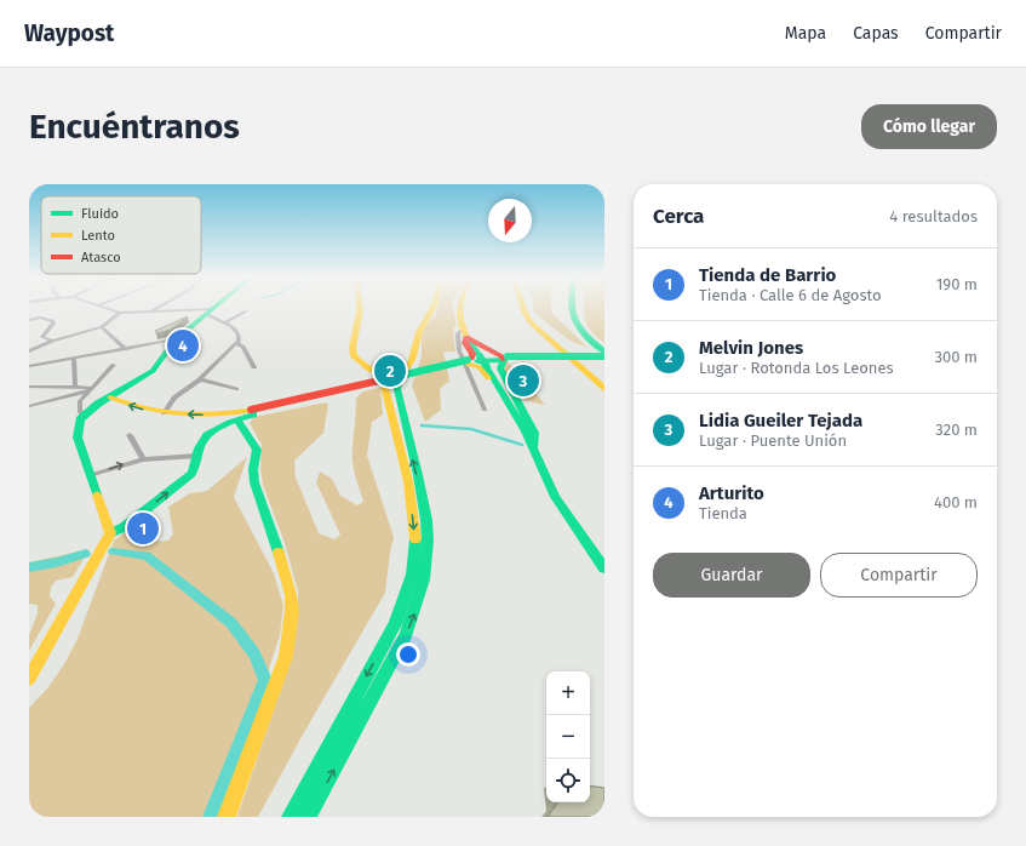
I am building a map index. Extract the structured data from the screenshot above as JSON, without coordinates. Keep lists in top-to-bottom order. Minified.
{"legend":["Fluido","Lento","Atasco"],"north":"bottom","page":{"header":"Waypost","nav":["Mapa","Capas","Compartir"],"buttons":["Cómo llegar",["Guardar","Compartir"]],"title":"Encuéntranos","heading":["Cerca","4 resultados"],"list":[{"mark":"1","name":"Tienda de Barrio","note":"Tienda · Calle 6 de Agosto","value":"190 m"},{"mark":"2","name":"Melvin Jones","note":"Lugar · Rotonda Los Leones","value":"300 m"},{"mark":"3","name":"Lidia Gueiler Tejada","note":"Lugar · Puente Unión","value":"320 m"},{"mark":"4","name":"Arturito","note":"Tienda","value":"400 m"}],"pins":["4","2","3","1"],"map_buttons":["+","−"]}}
